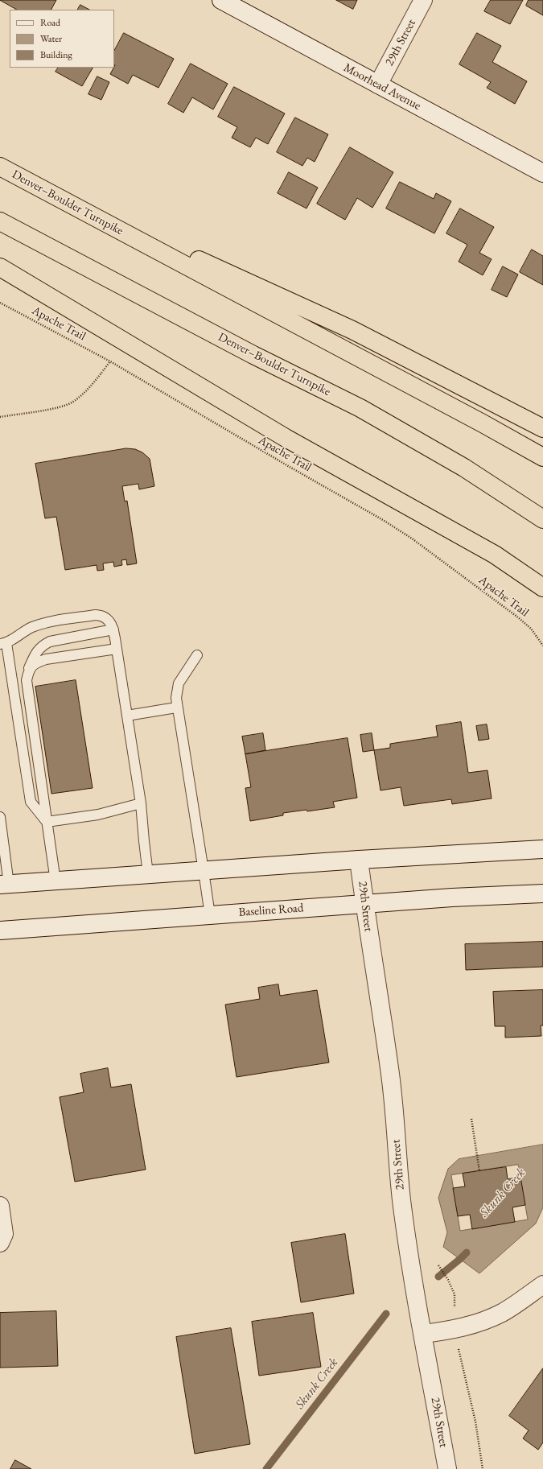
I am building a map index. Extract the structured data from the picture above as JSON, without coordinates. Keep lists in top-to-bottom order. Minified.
{"streets":{"highway":["Denver–Boulder Turnpike"],"street":["29th Street","Moorhead Avenue","Baseline Road"],"path":["Apache Trail"]},"crossings":[["29th Street","Moorhead Avenue"],["29th Street","Baseline Road"]],"water":["Skunk Creek"],"legend":["Road","Water","Building"]}
